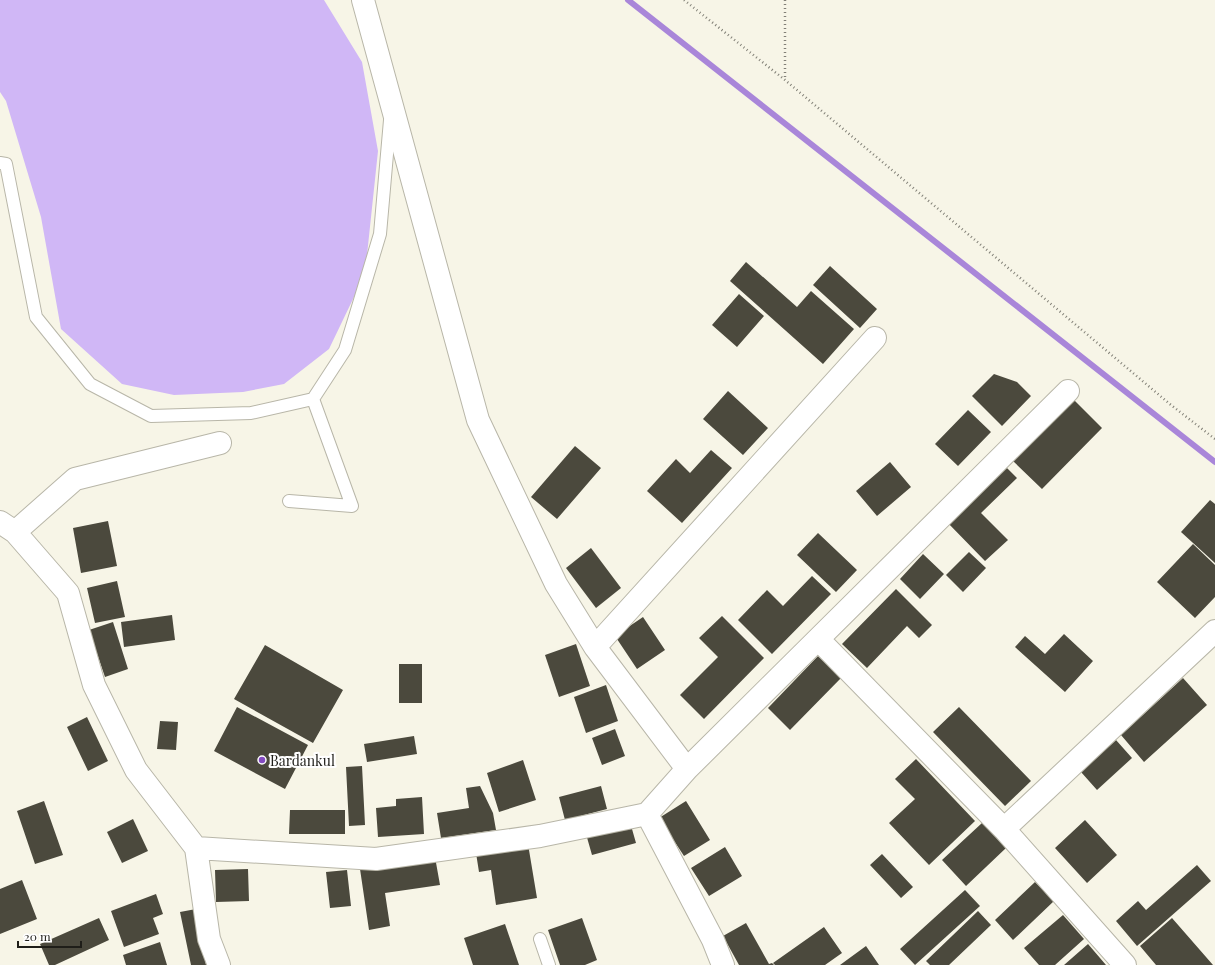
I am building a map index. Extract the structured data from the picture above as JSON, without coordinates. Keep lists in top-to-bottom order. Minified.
{"places":["Bardankul"],"scale_bar":"20 m"}
